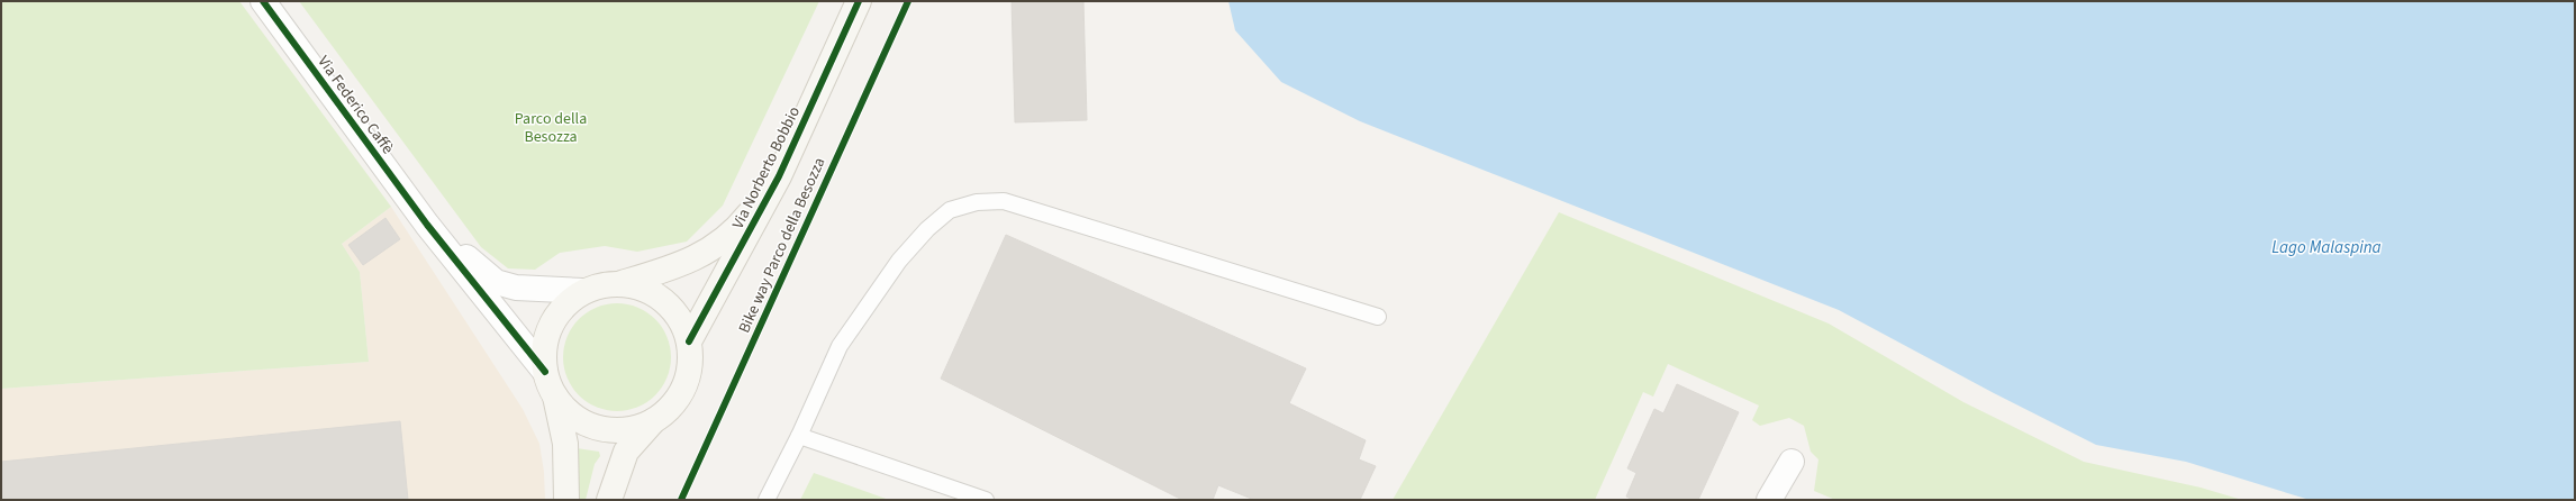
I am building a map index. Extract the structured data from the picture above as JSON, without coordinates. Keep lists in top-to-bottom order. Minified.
{"streets":{"street":["Via Federico Caffè","Via Norberto Bobbio"],"cycle path":["Bike way Parco della Besozza"]},"water":["Lago Malaspina"],"parks":["Parco della Besozza"]}
